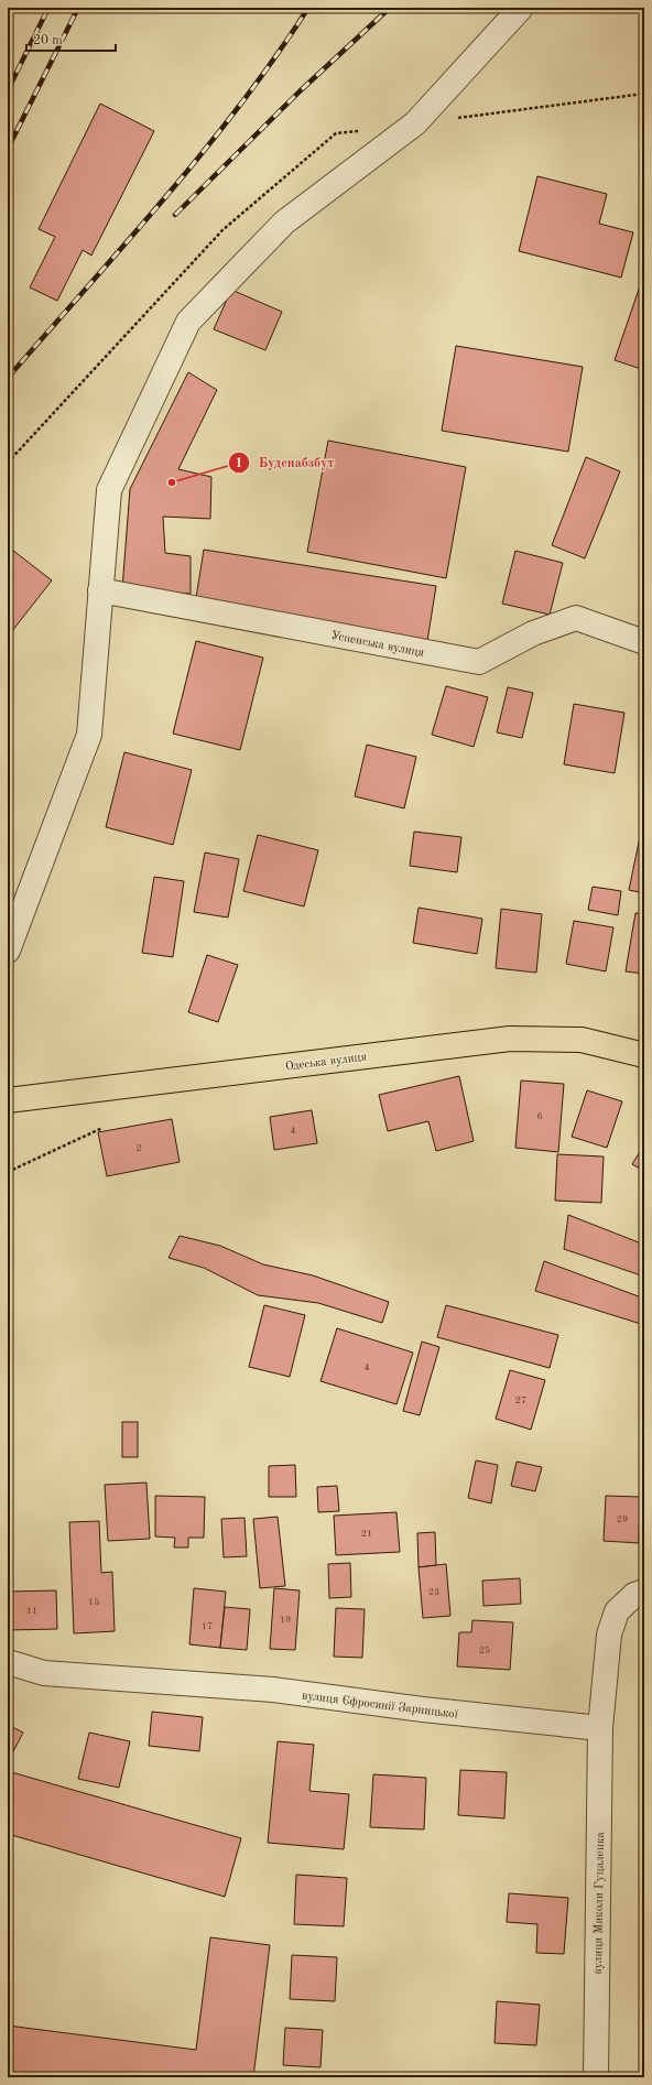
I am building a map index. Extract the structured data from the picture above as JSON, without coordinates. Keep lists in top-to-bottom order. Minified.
{"streets":{"main road":["Одеська вулиця"],"street":["Успенська вулиця","вулиця Єфросинії Зарницької","вулиця Миколи Гуцаленка"]},"crossings":[["вулиця Єфросинії Зарницької","вулиця Миколи Гуцаленка"]],"places":["Будснабзбут"],"house_numbers":["6","4","2","4","27","29","21","23","15","11","19","17","25"],"scale_bar":"20 m"}
